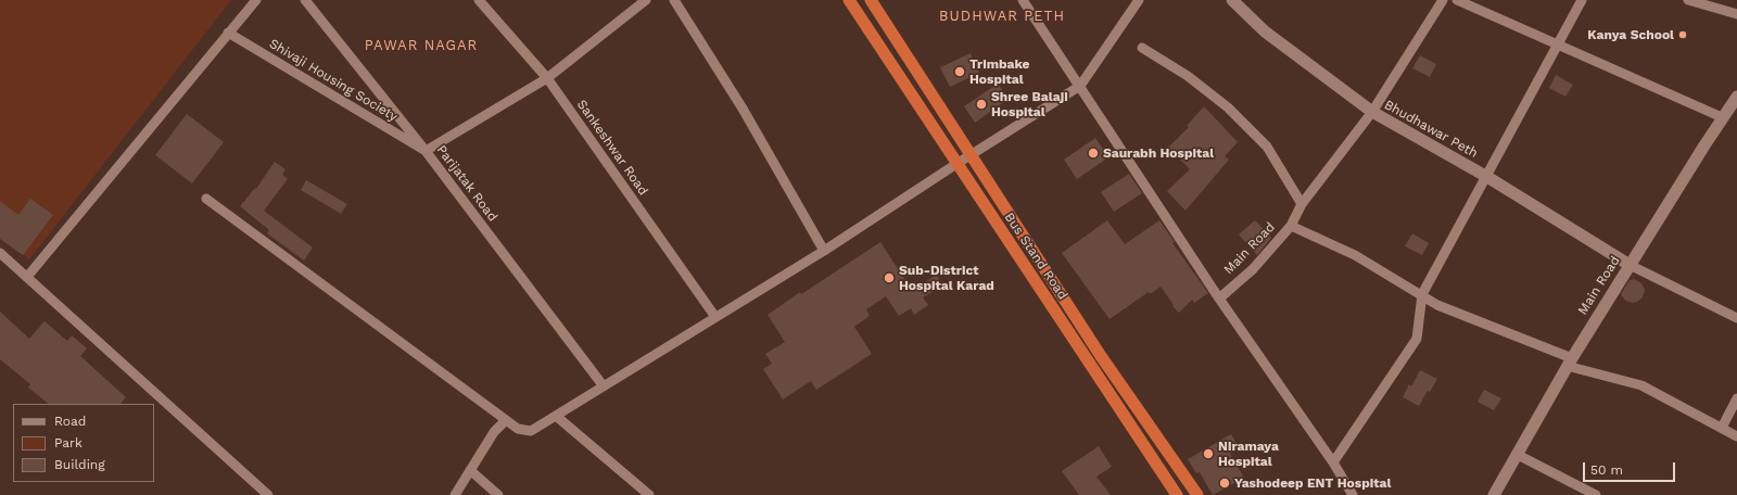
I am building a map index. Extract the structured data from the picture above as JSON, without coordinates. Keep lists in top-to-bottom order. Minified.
{"streets":{"highway":["Bus Stand Road"],"street":["Shivaji Housing Society","Bhudhawar Peth","Sankeshwar Road","Parijatak Road","Main Road"]},"crossings":[["Shivaji Housing Society","Parijatak Road"],["Bhudhawar Peth","Main Road"]],"districts":["BUDHWAR PETH","PAWAR NAGAR"],"places":["Kanya School","Trimbake Hospital","Shree Balaji Hospital","Saurabh Hospital","Sub-District Hospital Karad","Niramaya Hospital","Yashodeep ENT Hospital"],"legend":["Road","Park","Building"],"scale_bar":"50 m"}
